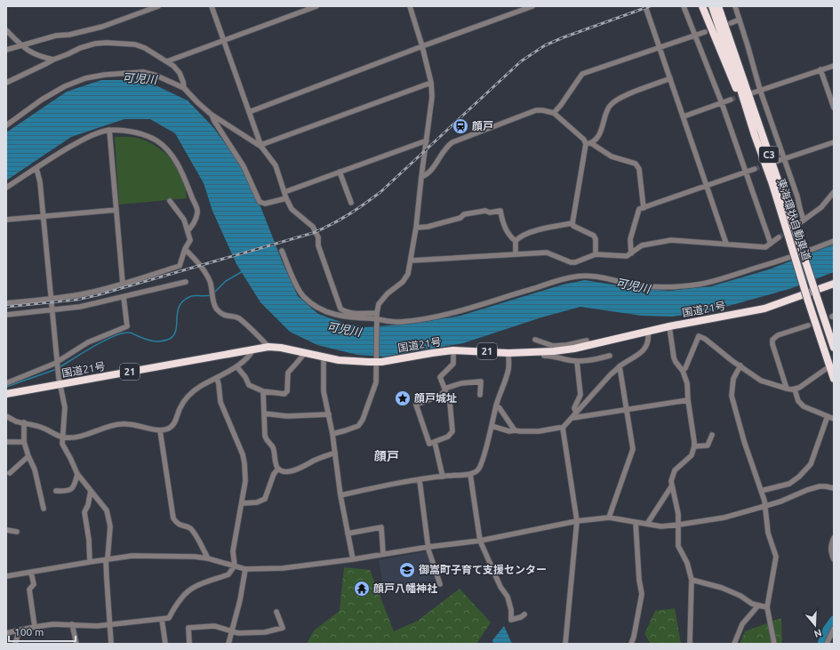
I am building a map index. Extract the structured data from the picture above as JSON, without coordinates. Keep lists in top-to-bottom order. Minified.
{"streets":{"highway":["C3","東海環状自動車道","国道21号","21"]},"districts":["顔戸"],"water":["可児川"],"places":{"station":["顔戸"],"place":["顔戸城址"],"school or university":["御嵩町子育て支援センター"],"temple":["顔戸八幡神社"]},"scale_bar":"100 m","north":"bottom"}
